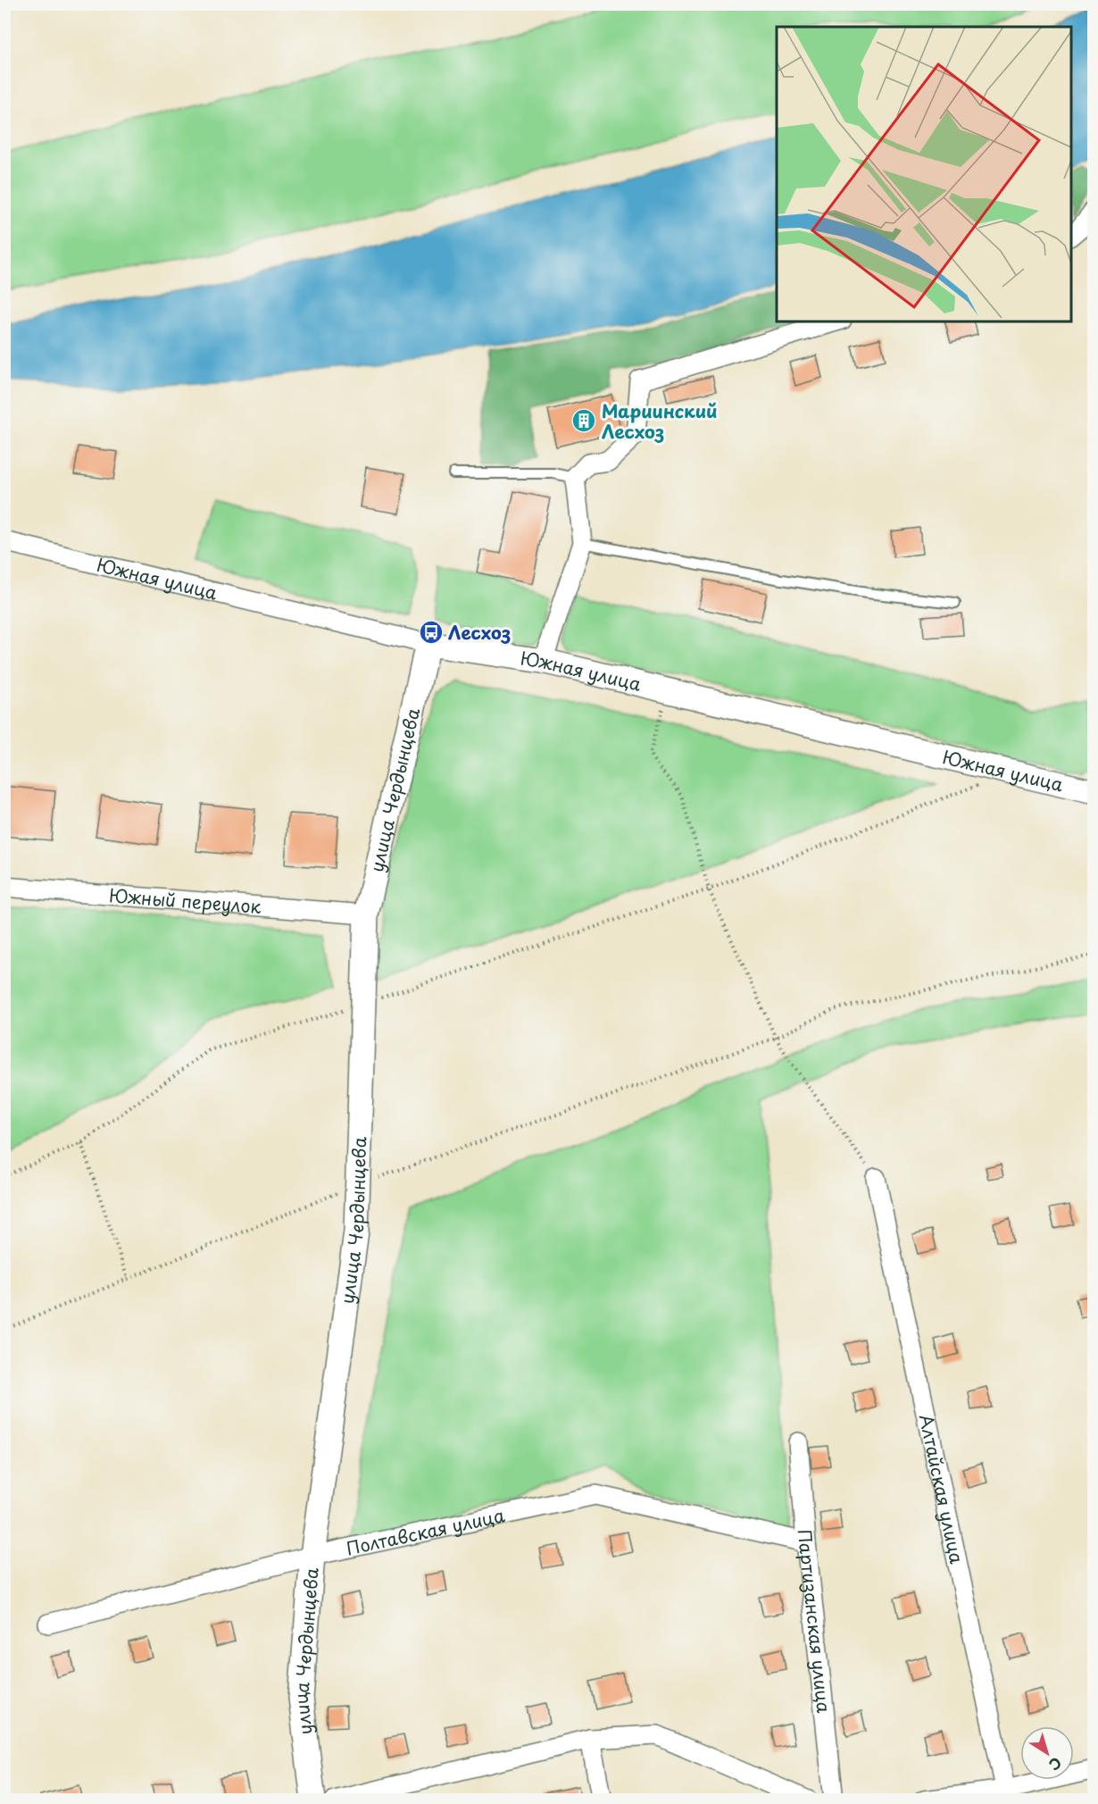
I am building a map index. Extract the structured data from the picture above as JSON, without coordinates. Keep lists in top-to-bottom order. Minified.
{"streets":{"street":["Южная улица","улица Чердынцева","Южный переулок","Алтайская улица","Полтавская улица","Партизанская улица"]},"crossings":[["Южная улица","улица Чердынцева"],["улица Чердынцева","Южный переулок"],["улица Чердынцева","Полтавская улица"],["Полтавская улица","Партизанская улица"]],"places":{"building":["Мариинский Лесхоз"],"bus stop":["Лесхоз"]},"north":"bottom right"}
